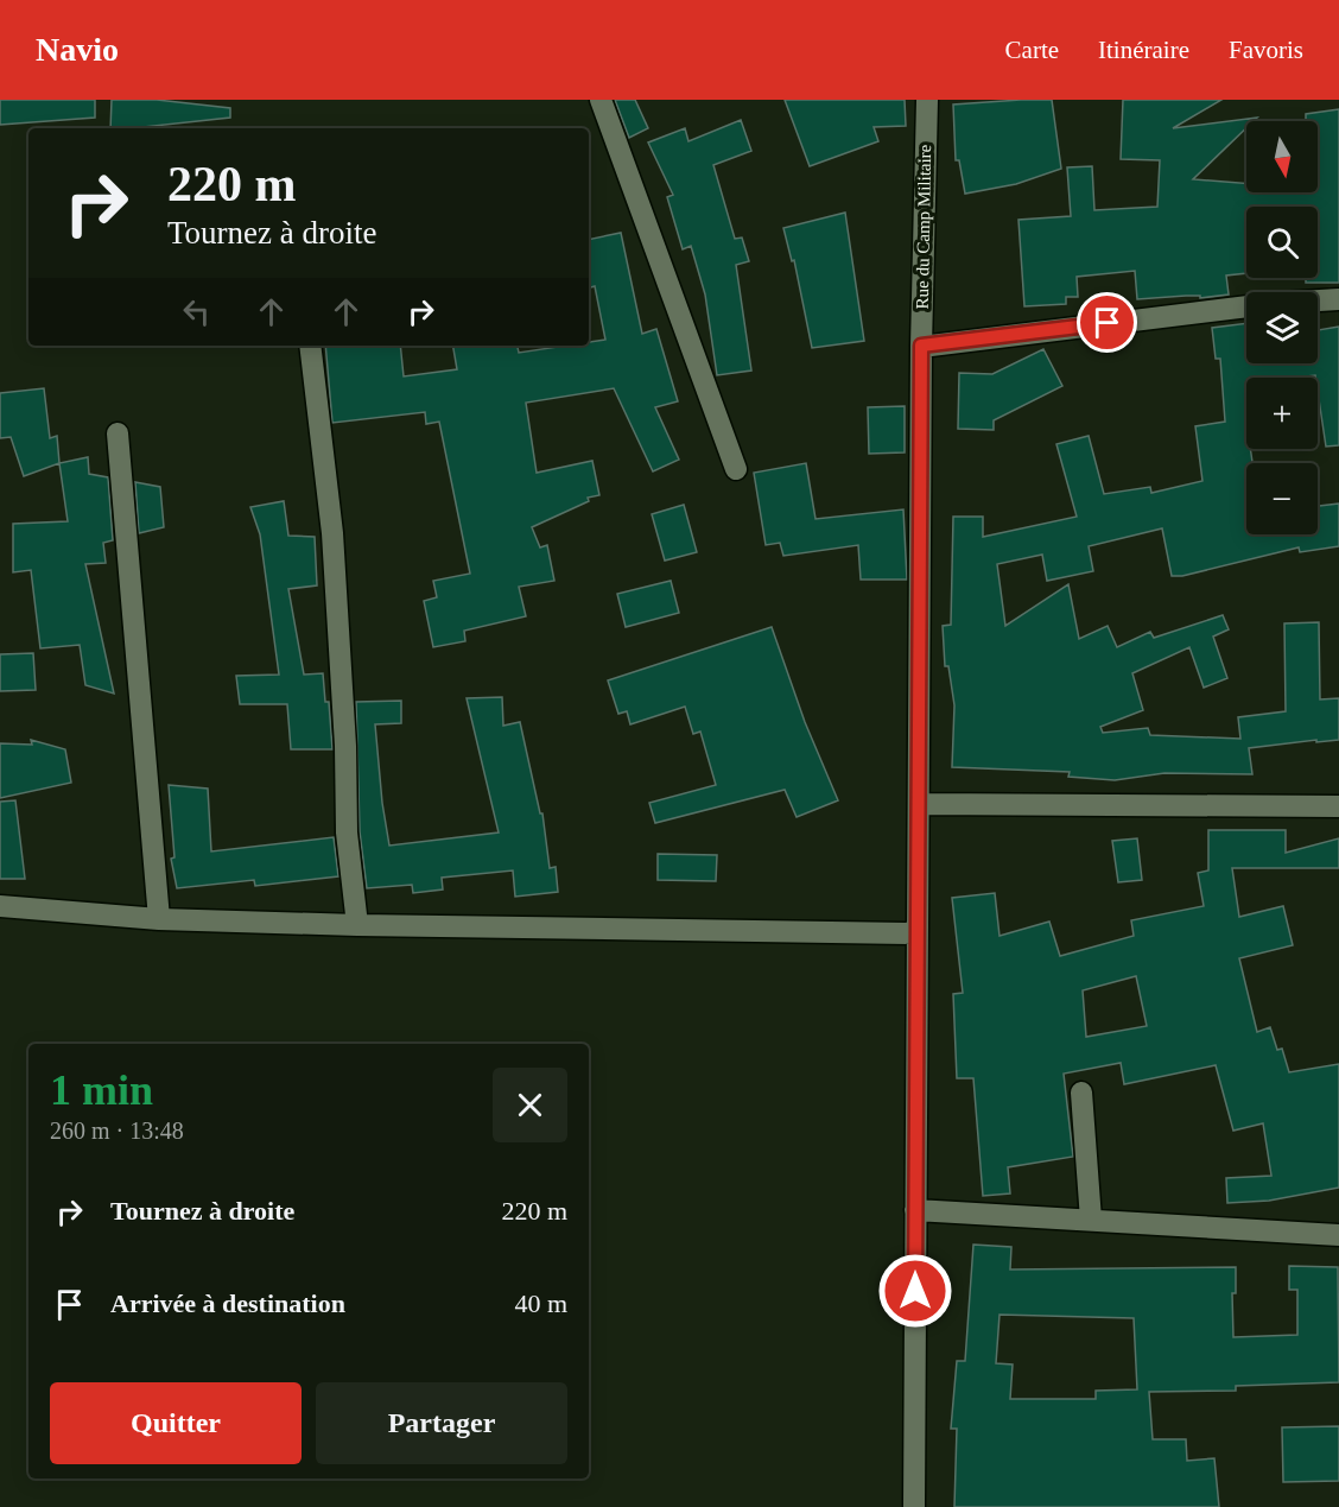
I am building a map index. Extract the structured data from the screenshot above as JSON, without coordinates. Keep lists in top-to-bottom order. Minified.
{"streets":{"street":["Rue du Camp Militaire"]},"north":"bottom","page":{"header":"Navio","nav":["Carte","Itinéraire","Favoris"],"map_buttons":["+","−"],"turn":["220 m","Tournez à droite"],"heading":["1 min","260 m · 13:48"],"list":[{"name":"Tournez à droite","value":"220 m"},{"name":"Arrivée à destination","value":"40 m"}],"buttons":["Quitter","Partager"]}}
